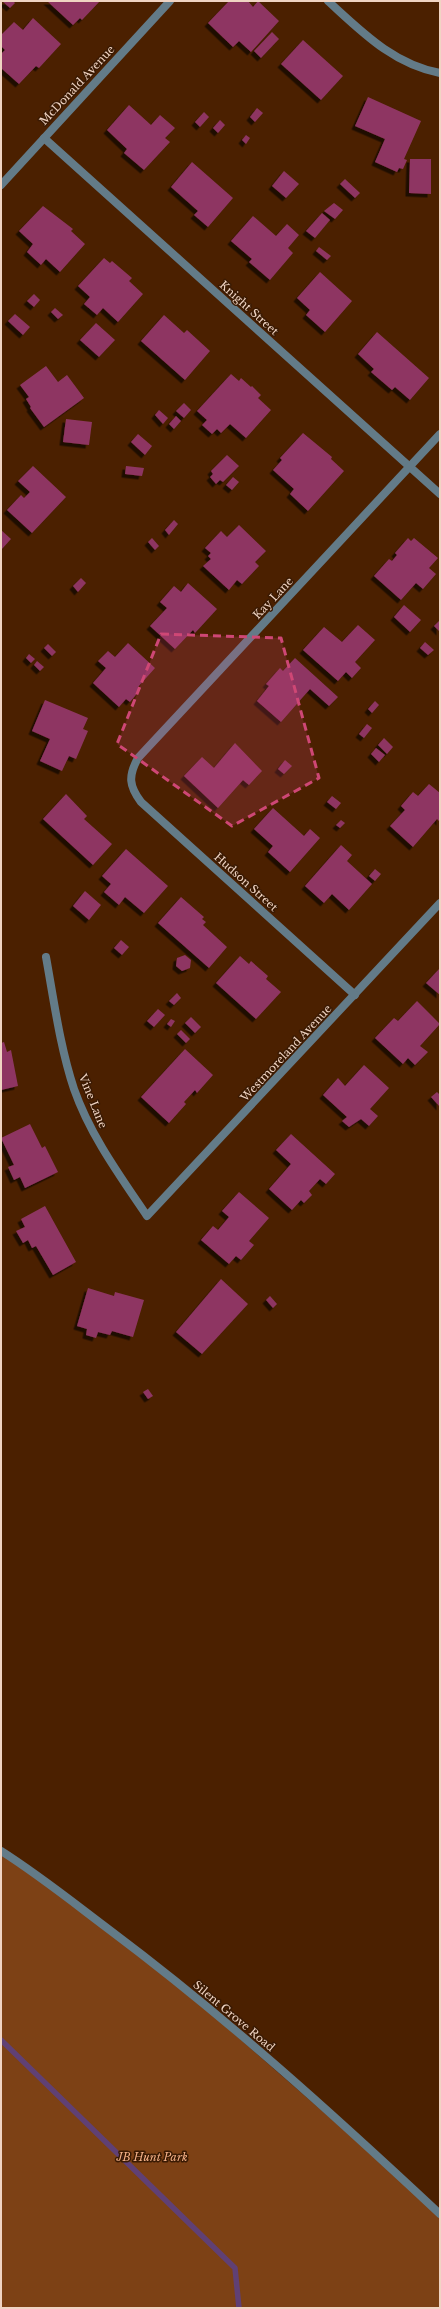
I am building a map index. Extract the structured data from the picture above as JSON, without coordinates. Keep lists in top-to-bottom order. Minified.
{"streets":{"street":["McDonald Avenue","Knight Street","Kay Lane","Hudson Street","Westmoreland Avenue","Vine Lane","Silent Grove Road"]},"crossings":[["McDonald Avenue","Knight Street"],["Knight Street","Kay Lane"],["Kay Lane","Hudson Street"],["Hudson Street","Westmoreland Avenue"],["Westmoreland Avenue","Vine Lane"]],"parks":["JB Hunt Park"]}
